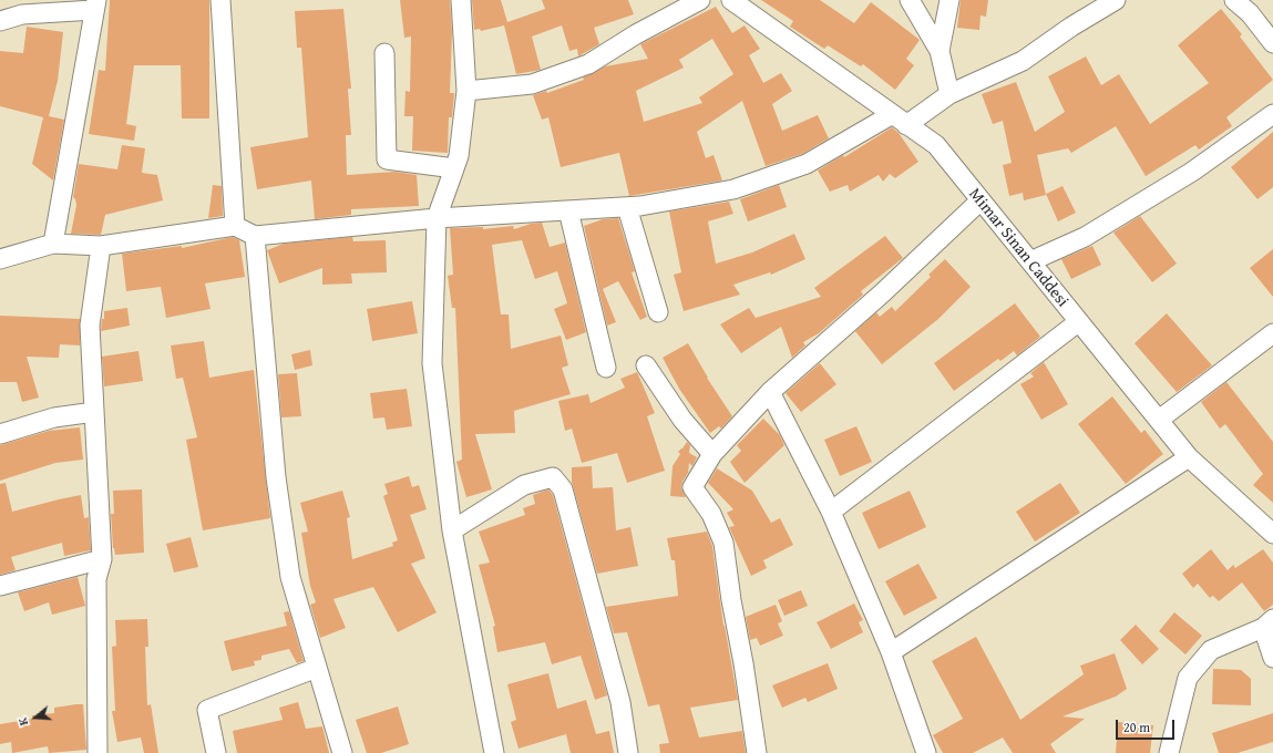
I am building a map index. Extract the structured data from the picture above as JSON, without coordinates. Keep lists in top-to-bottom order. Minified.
{"streets":{"street":["Mimar Sinan Caddesi"]},"scale_bar":"20 m","north":"left"}
